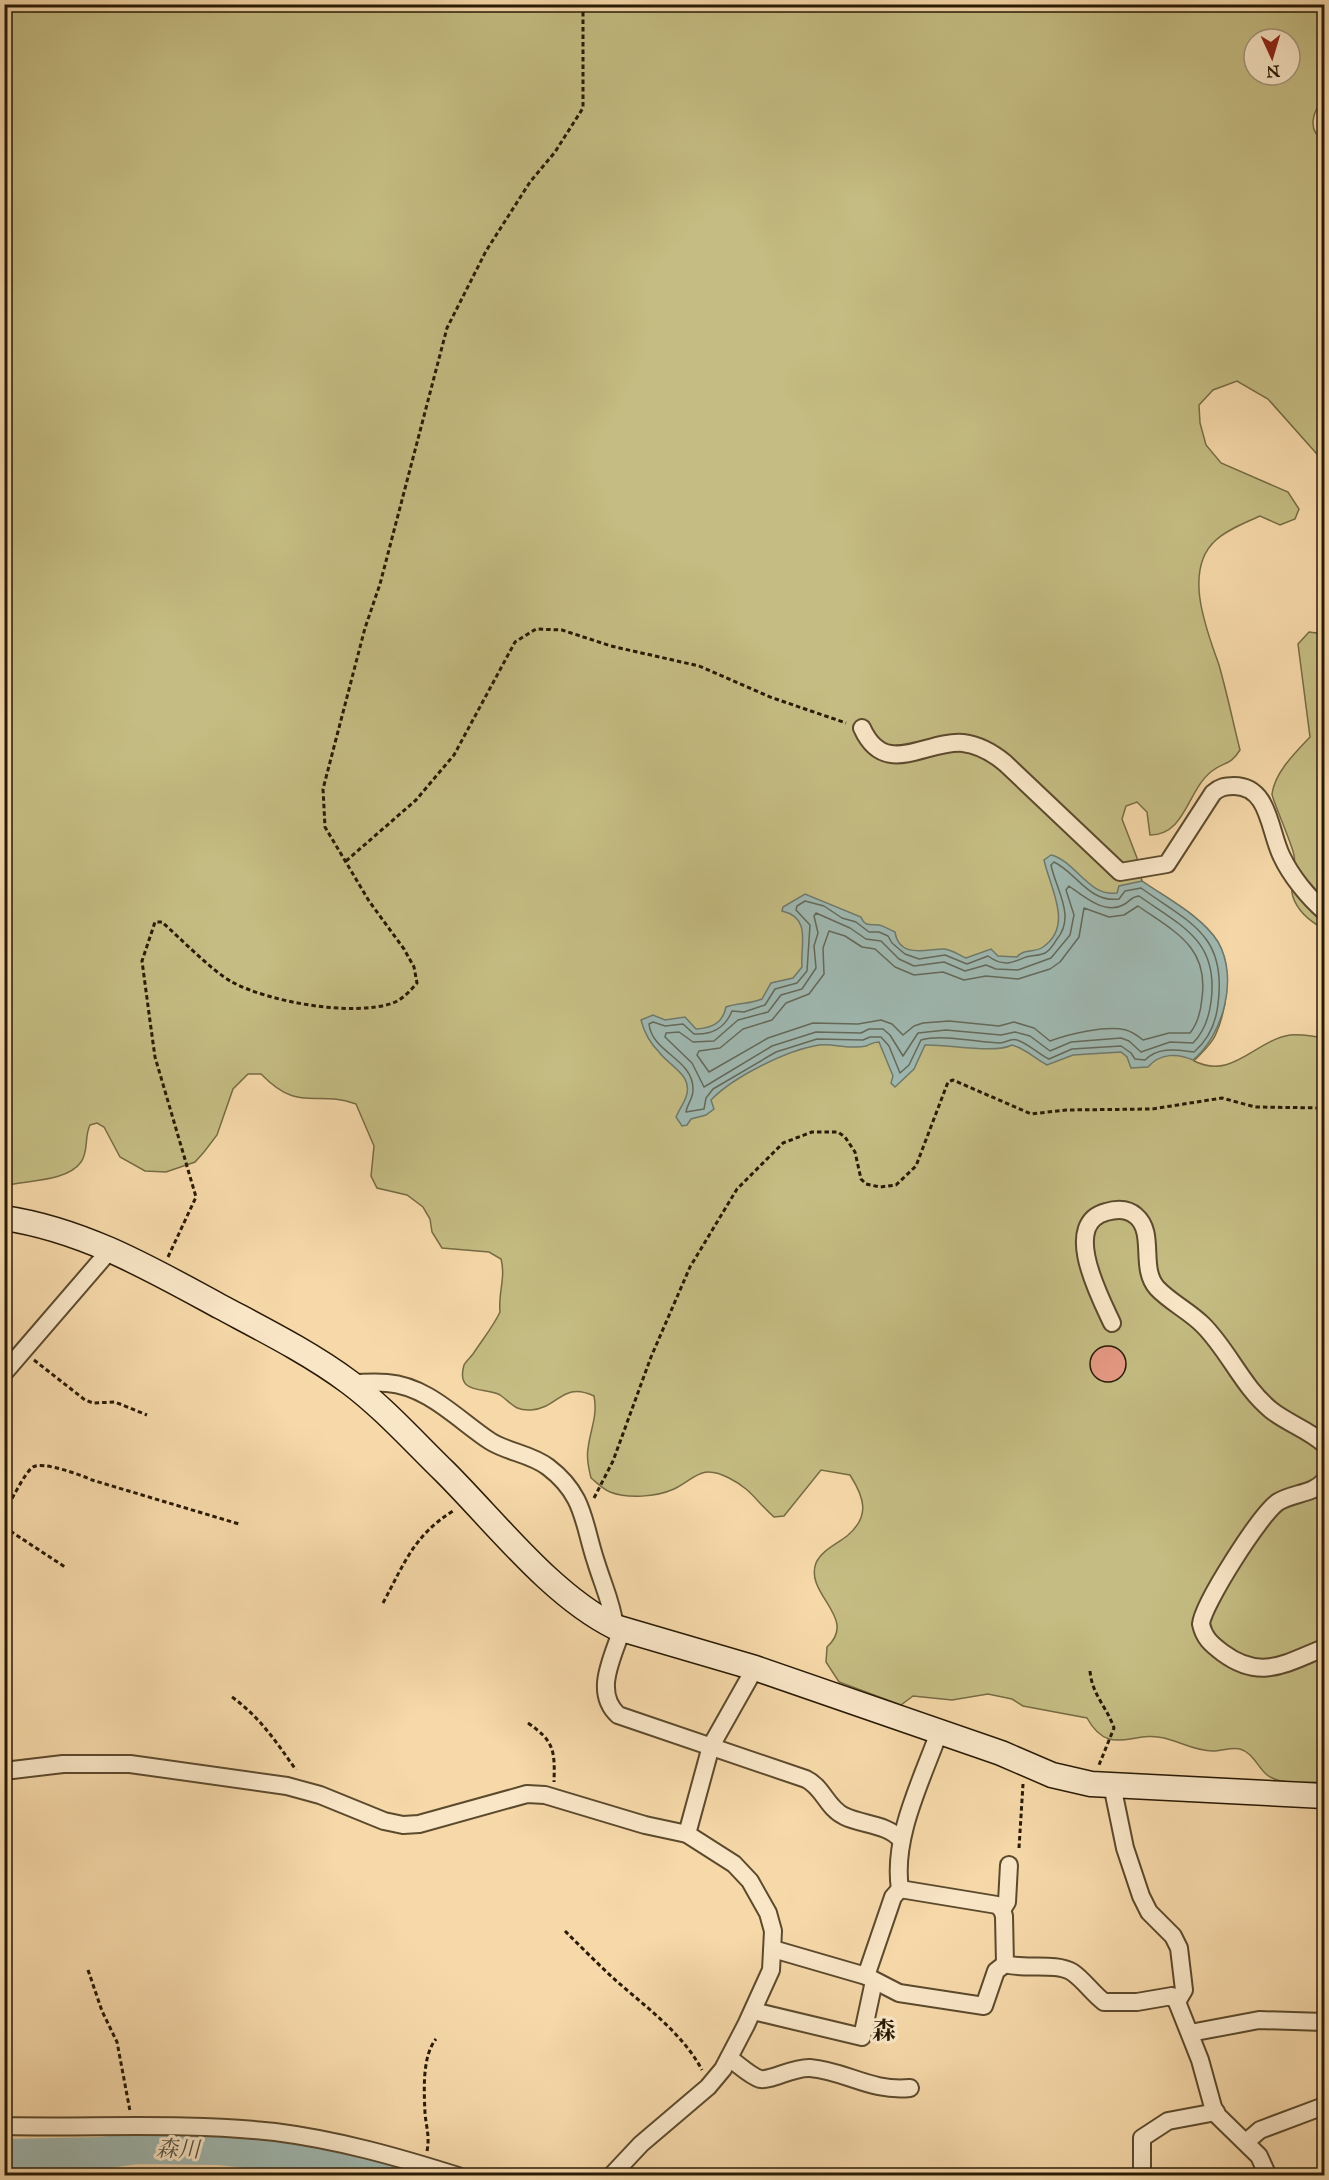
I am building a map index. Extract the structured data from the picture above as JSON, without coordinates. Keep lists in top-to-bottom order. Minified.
{"districts":["森"],"water":["森川"],"north":"bottom"}
